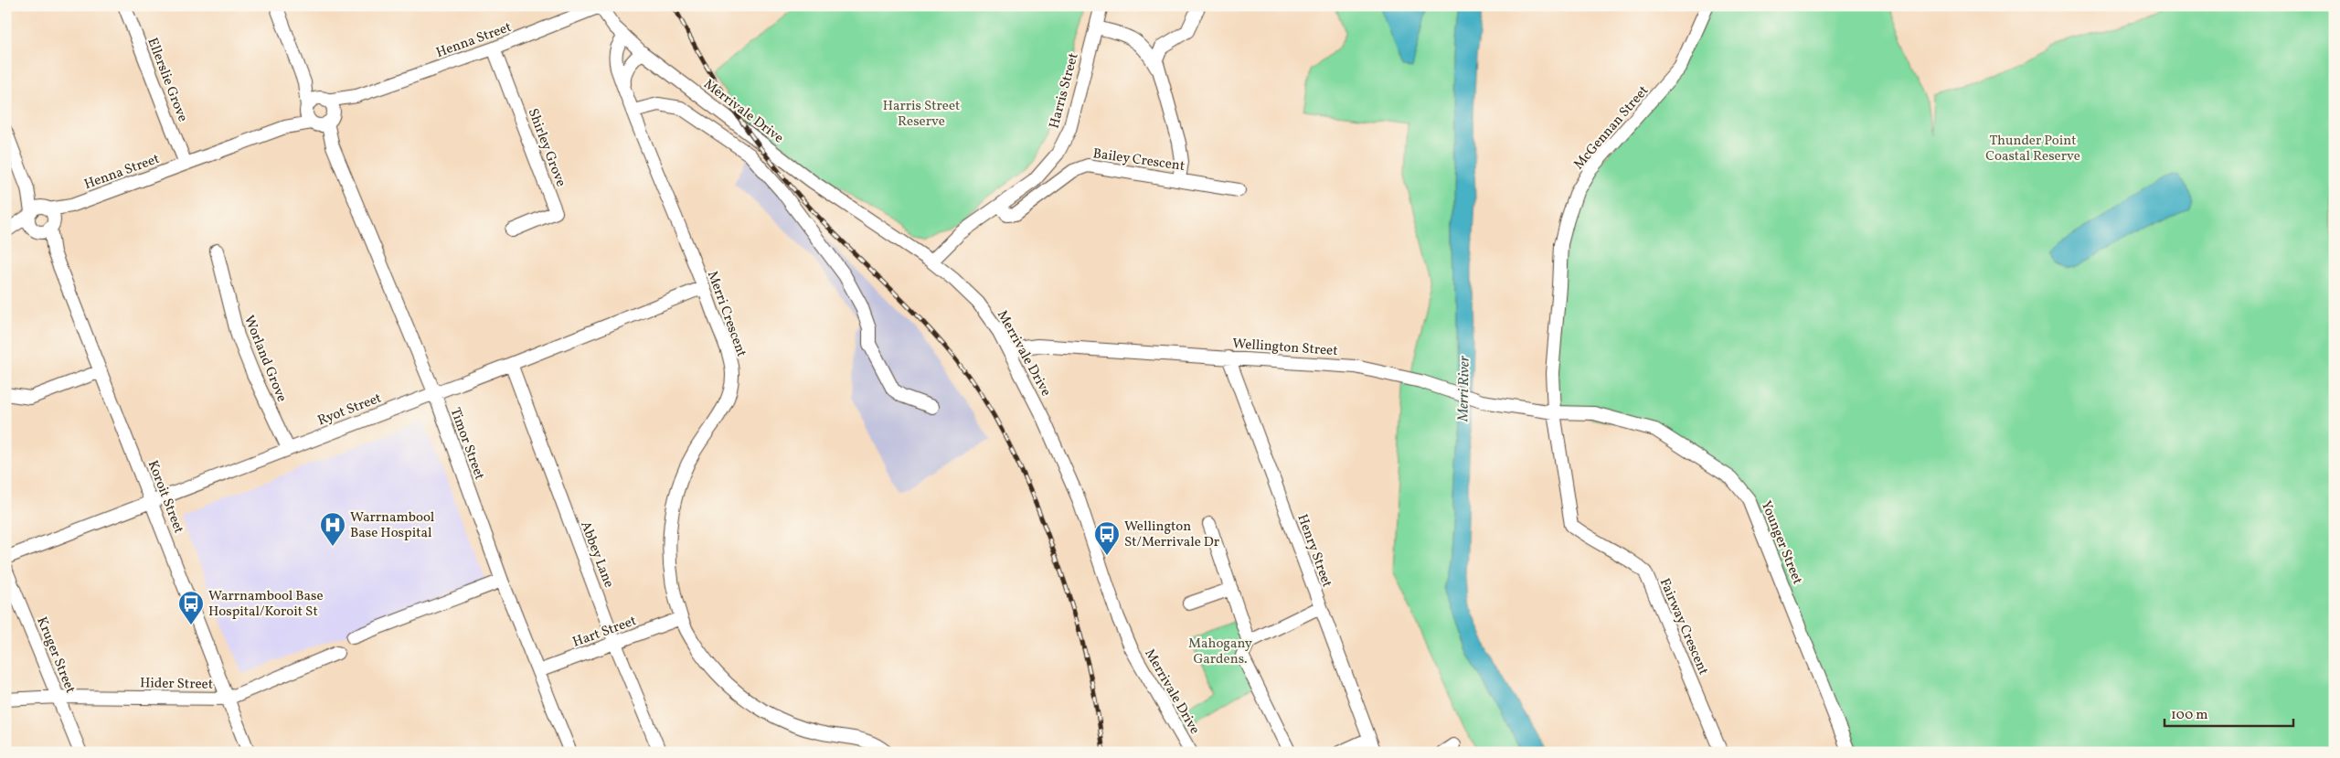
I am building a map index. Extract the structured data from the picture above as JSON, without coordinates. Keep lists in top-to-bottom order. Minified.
{"streets":{"street":["Henna Street","Ellerslie Grove","Harris Street","Merrivale Drive","McGennan Street","Shirley Grove","Bailey Crescent","Merri Crescent","Wellington Street","Worland Grove","Ryot Street","Timor Street","Koroit Street","Younger Street","Henry Street","Abbey Lane","Fairway Crescent","Hart Street","Kruger Street","Hider Street"]},"crossings":[["Henna Street","Ellerslie Grove"],["Henna Street","Merrivale Drive"],["Henna Street","Shirley Grove"],["Henna Street","Timor Street"],["Henna Street","Koroit Street"],["Harris Street","Merrivale Drive"],["Harris Street","Bailey Crescent"],["Merrivale Drive","Merri Crescent"],["Merrivale Drive","Wellington Street"],["McGennan Street","Wellington Street"],["McGennan Street","Younger Street"],["McGennan Street","Fairway Crescent"],["Merri Crescent","Ryot Street"],["Merri Crescent","Hart Street"],["Wellington Street","Younger Street"],["Wellington Street","Henry Street"],["Wellington Street","Fairway Crescent"],["Worland Grove","Ryot Street"],["Ryot Street","Timor Street"],["Ryot Street","Koroit Street"],["Ryot Street","Abbey Lane"],["Timor Street","Hart Street"],["Koroit Street","Hider Street"],["Younger Street","Fairway Crescent"],["Abbey Lane","Hart Street"],["Kruger Street","Hider Street"]],"water":["Merri River"],"parks":["Harris Street Reserve","Thunder Point Coastal Reserve","Mahogany Gardens."],"places":{"hospital":["Warrnambool Base Hospital"],"bus stop":["Wellington St/Merrivale Dr","Warrnambool Base Hospital/Koroit St"]},"scale_bar":"100 m"}
